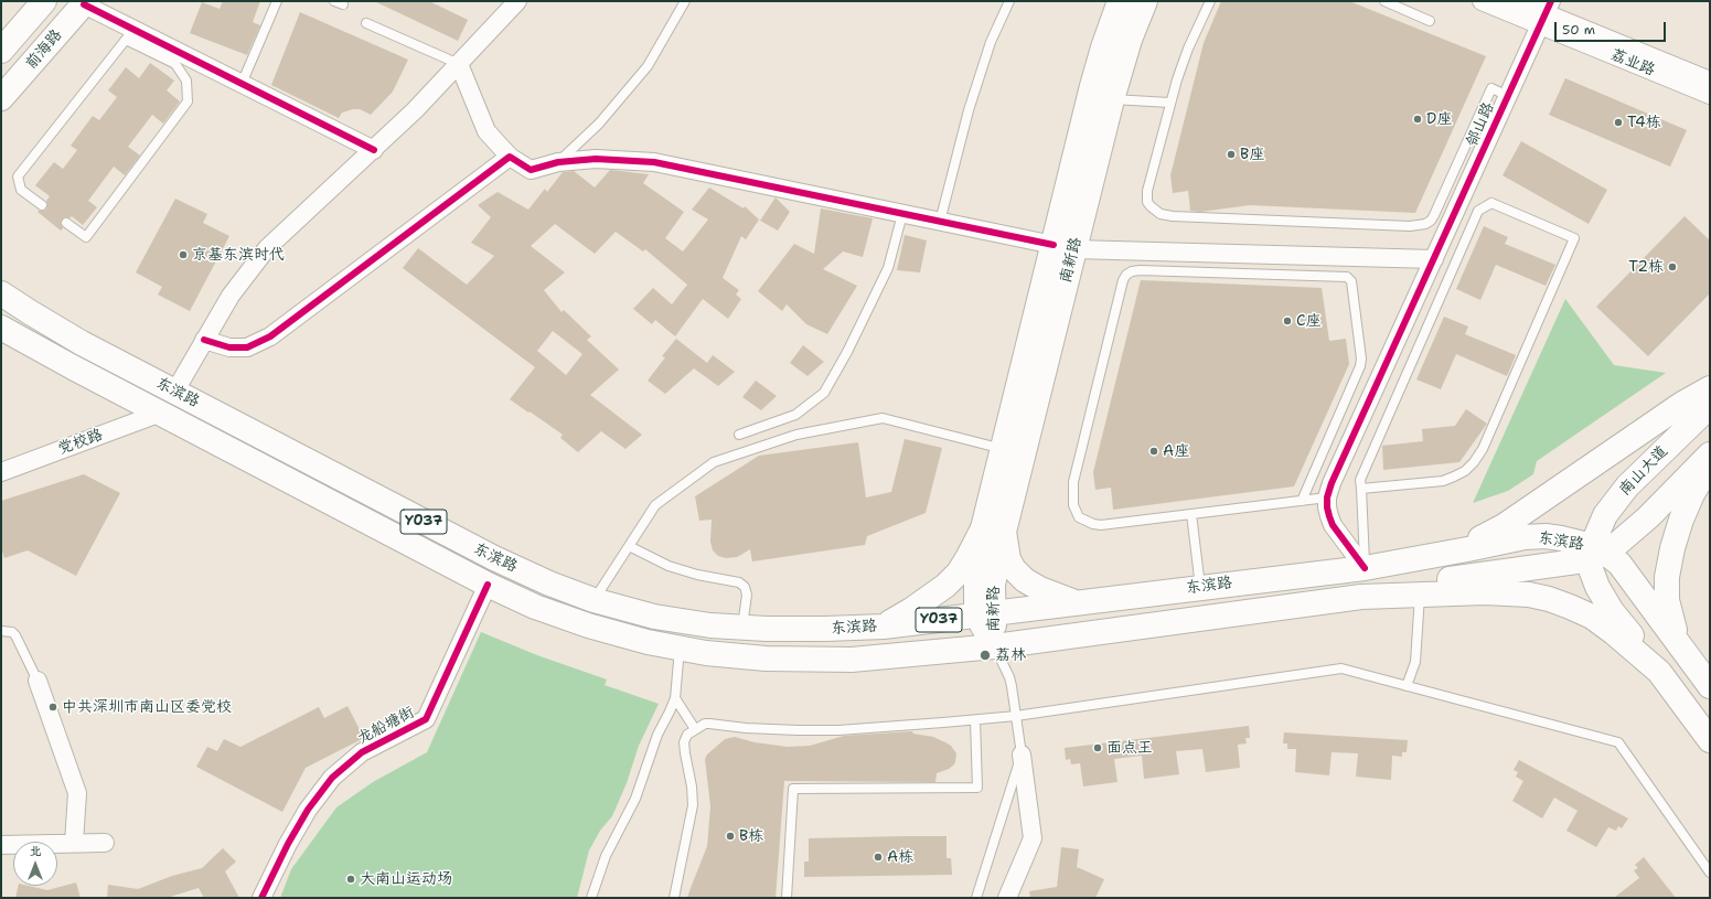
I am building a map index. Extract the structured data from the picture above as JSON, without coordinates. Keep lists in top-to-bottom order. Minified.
{"streets":{"main road":["前海路","南新路","东滨路","南山大道","Y037"],"street":["荔业路","邻山路","党校路","龙船塘街"]},"crossings":[["荔业路","邻山路"],["南新路","东滨路"],["东滨路","党校路"],["东滨路","南山大道"],["东滨路","龙船塘街"]],"places":["D座","T4栋","B座","京基东滨时代","T2栋","C座","A座","荔林","中共深圳市南山区委党校","面点王","B栋","A栋","大南山运动场"],"scale_bar":"50 m","north":"top"}
